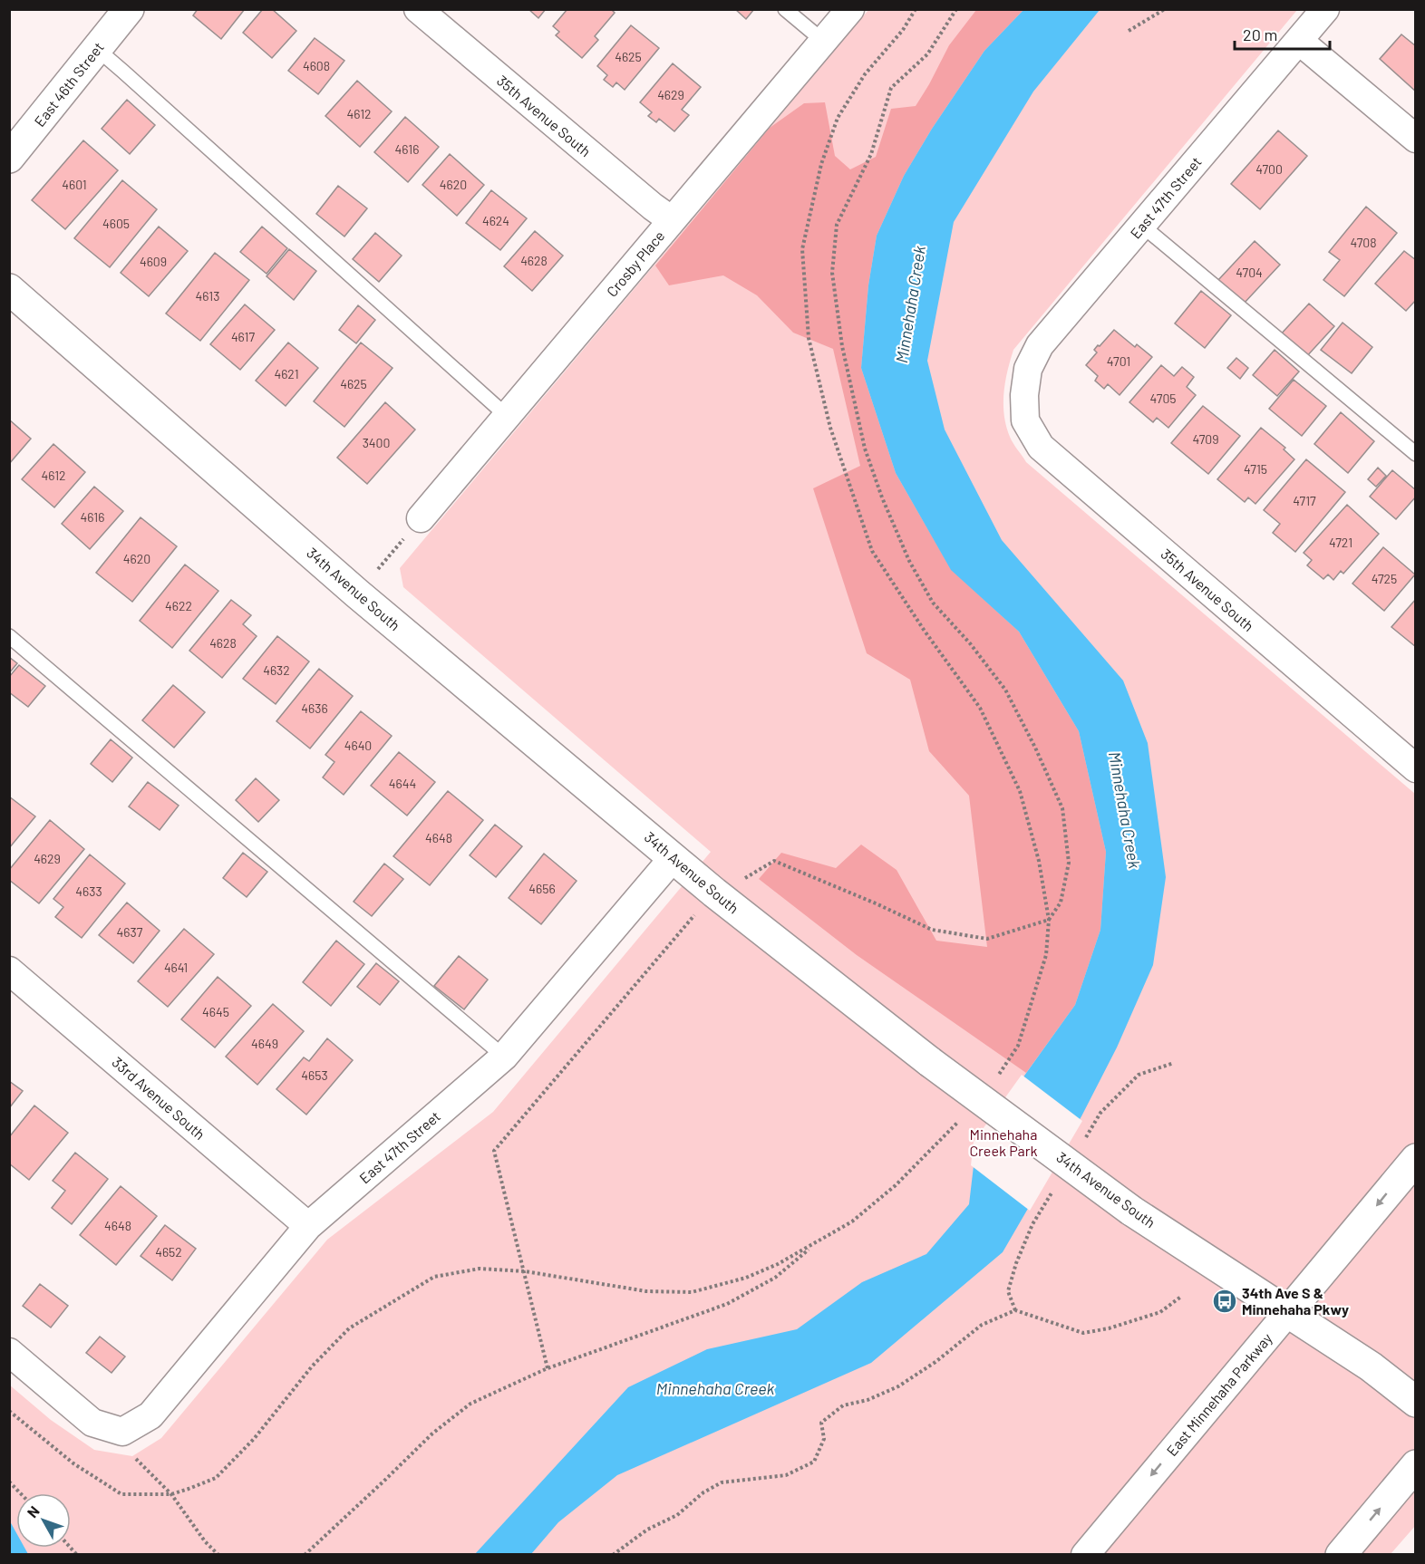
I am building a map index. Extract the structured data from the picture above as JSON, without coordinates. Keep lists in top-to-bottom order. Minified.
{"streets":{"street":["East 46th Street","35th Avenue South","East 47th Street","Crosby Place","34th Avenue South","33rd Avenue South","East Minnehaha Parkway"]},"crossings":[["35th Avenue South","East 47th Street"],["35th Avenue South","Crosby Place"],["East 47th Street","34th Avenue South"],["East 47th Street","33rd Avenue South"],["34th Avenue South","East Minnehaha Parkway"]],"one_way":["East Minnehaha Parkway"],"water":["Minnehaha Creek"],"parks":["Minnehaha Creek Park"],"places":{"bus stop":["34th Ave S & Minnehaha Pkwy"]},"house_numbers":["4625","4608","4629","4612","4616","4700","4601","4620","4624","4605","4708","4628","4609","4704","4613","4617","4701","4621","4625","4705","4709","3400","4715","4612","4717","4616","4721","4620","4725","4622","4628","4632","4636","4640","4644","4648","4629","4656","4633","4637","4641","4645","4649","4653","4648","4652"],"scale_bar":"20 m","north":"top left"}
